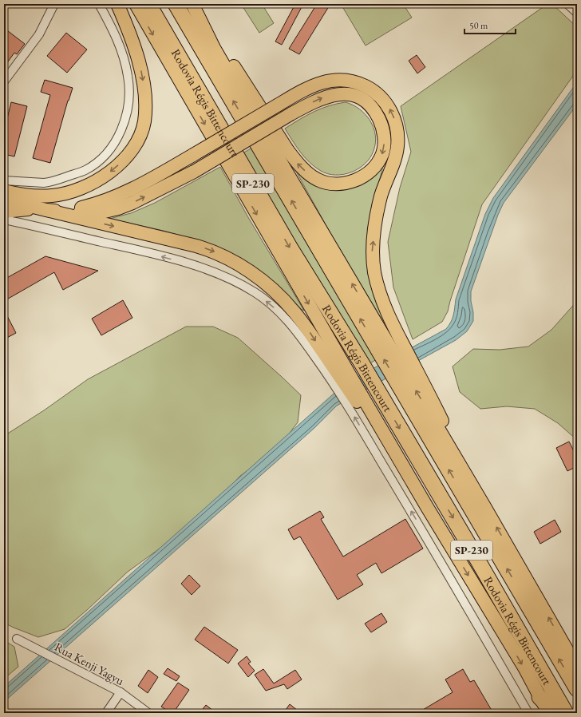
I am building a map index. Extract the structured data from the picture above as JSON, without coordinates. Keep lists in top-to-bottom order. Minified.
{"streets":{"highway":["Rodovia Régis Bittencourt","SP-230"],"street":["Rua Kenji Yagyu"]},"scale_bar":"50 m"}
